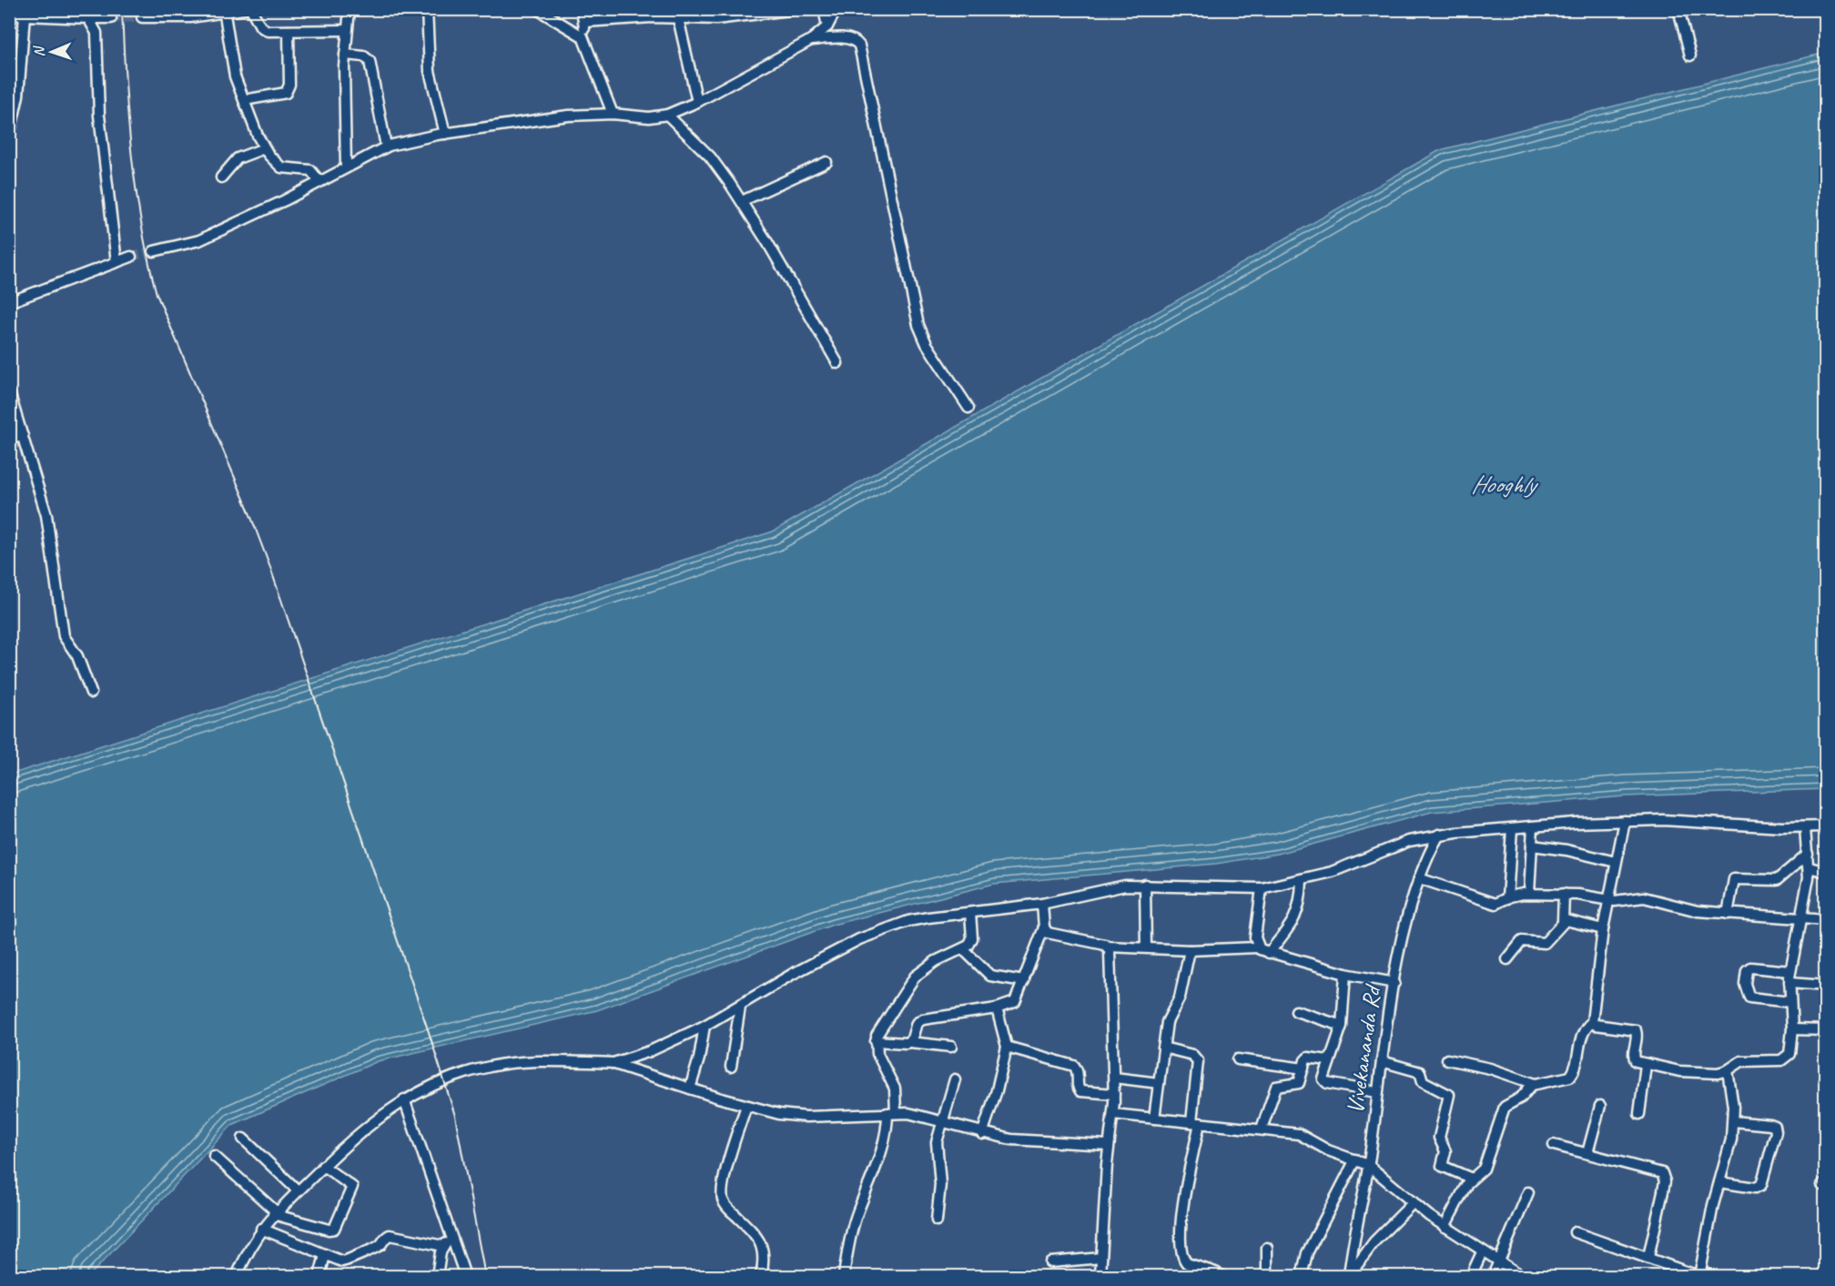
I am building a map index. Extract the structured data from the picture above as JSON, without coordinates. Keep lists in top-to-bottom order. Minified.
{"streets":{"street":["Vivekananda Rd"]},"water":["Hooghly"],"north":"left"}
